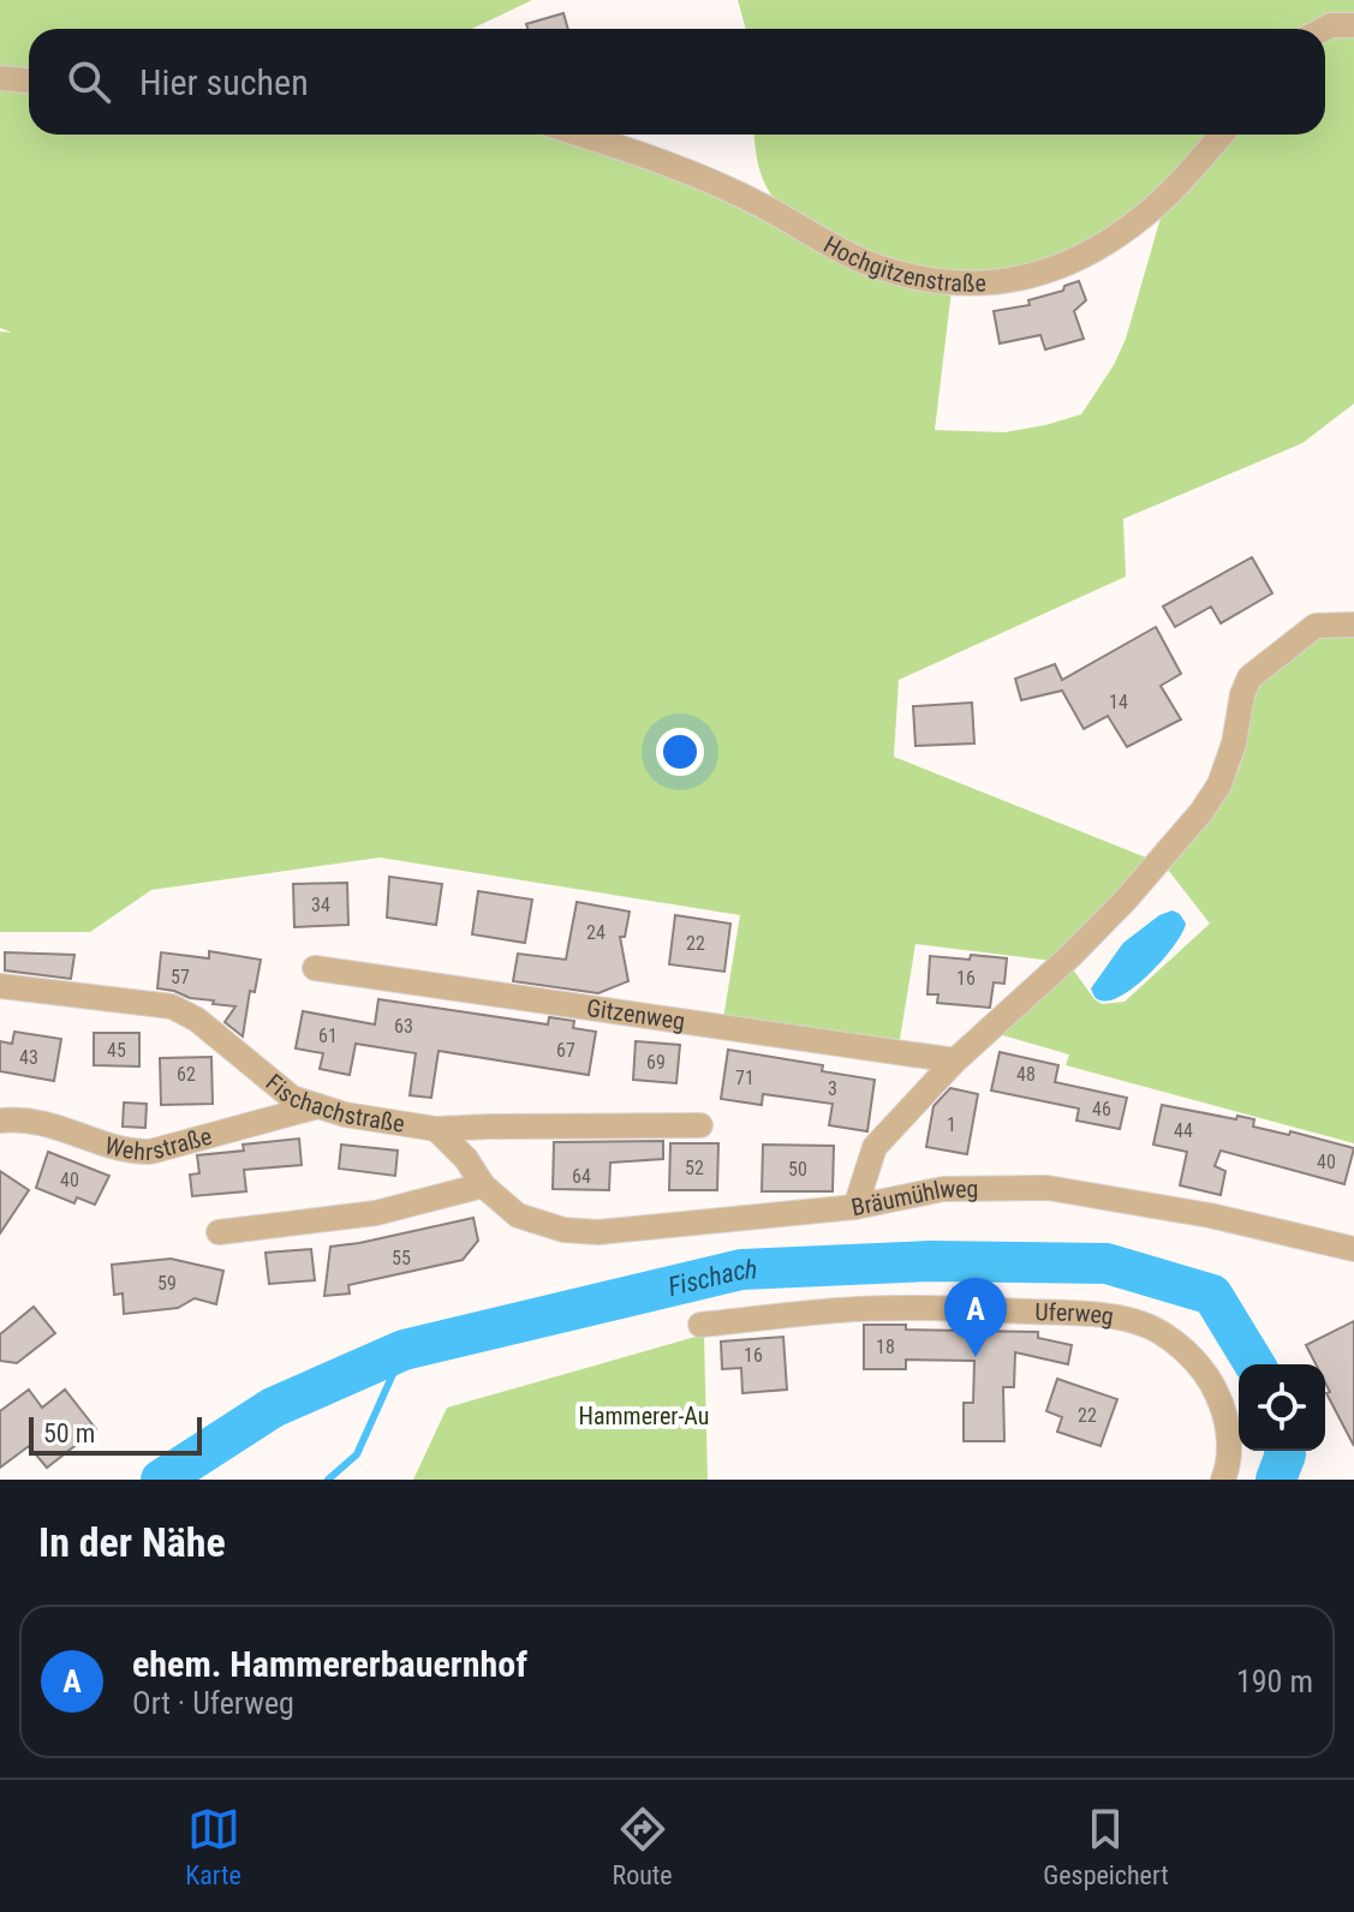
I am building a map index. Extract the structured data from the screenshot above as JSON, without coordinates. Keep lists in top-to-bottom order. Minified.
{"streets":{"street":["Hochgitzenstraße","Gitzenweg","Fischachstraße","Wehrstraße","Bräumühlweg","Uferweg"]},"crossings":[["Fischachstraße","Wehrstraße"],["Fischachstraße","Bräumühlweg"]],"water":["Fischach"],"parks":["Hammerer-Au"],"house_numbers":["14","34","24","22","57","16","63","61","45","67","43","69","62","48","71","3","46","1","44","40","52","50","64","40","55","59","18","16","22"],"scale_bar":"50 m","page":{"search":"Hier suchen","pins":"A","scale":"50 m","heading":"In der Nähe","list":[{"mark":"A","name":"ehem. Hammererbauernhof","note":"Ort · Uferweg","value":"190 m"}],"nav":["Karte","Route","Gespeichert"]}}
